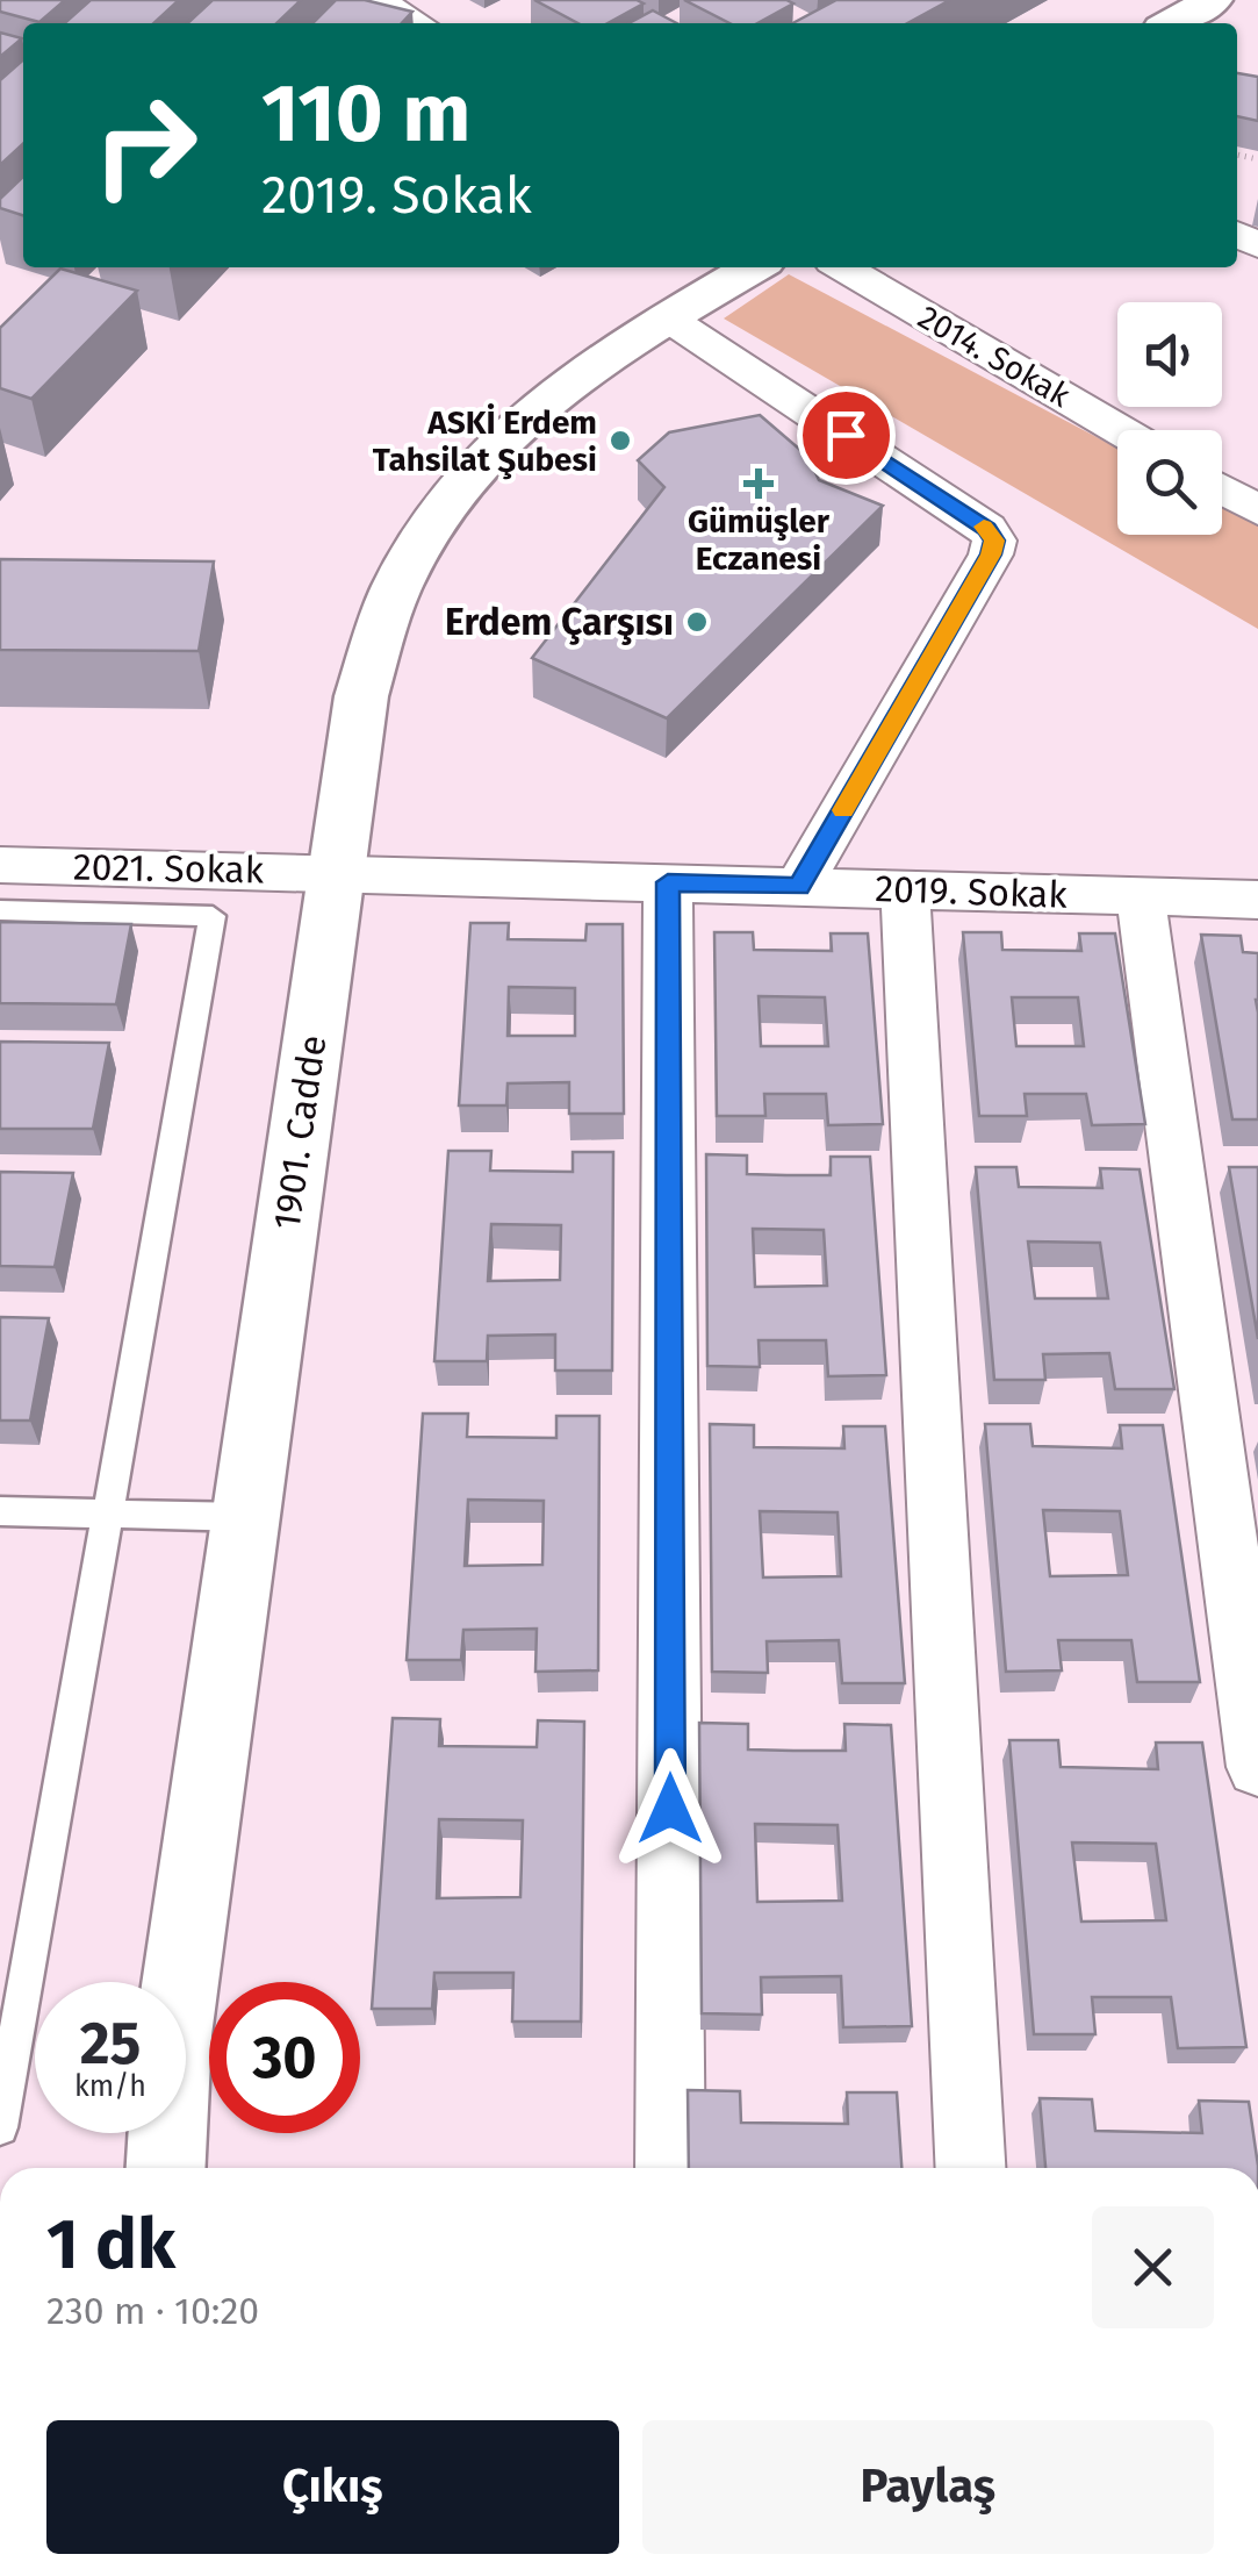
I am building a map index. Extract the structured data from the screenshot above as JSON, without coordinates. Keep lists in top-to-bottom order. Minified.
{"streets":{"street":["2014. Sokak","2021. Sokak","2019. Sokak","1901. Cadde"]},"crossings":[["2021. Sokak","2019. Sokak"],["2021. Sokak","1901. Cadde"],["2019. Sokak","1901. Cadde"]],"places":{"other":["ASKİ Erdem Tahsilat Şubesi","Erdem Çarşısı"],"health":["Gümüşler Eczanesi"]},"page":{"turn":["110 m","2019. Sokak"],"speed":"25 km/h","limit":"30","heading":["1 dk","230 m · 10:20"],"buttons":["Çıkış","Paylaş"]}}
